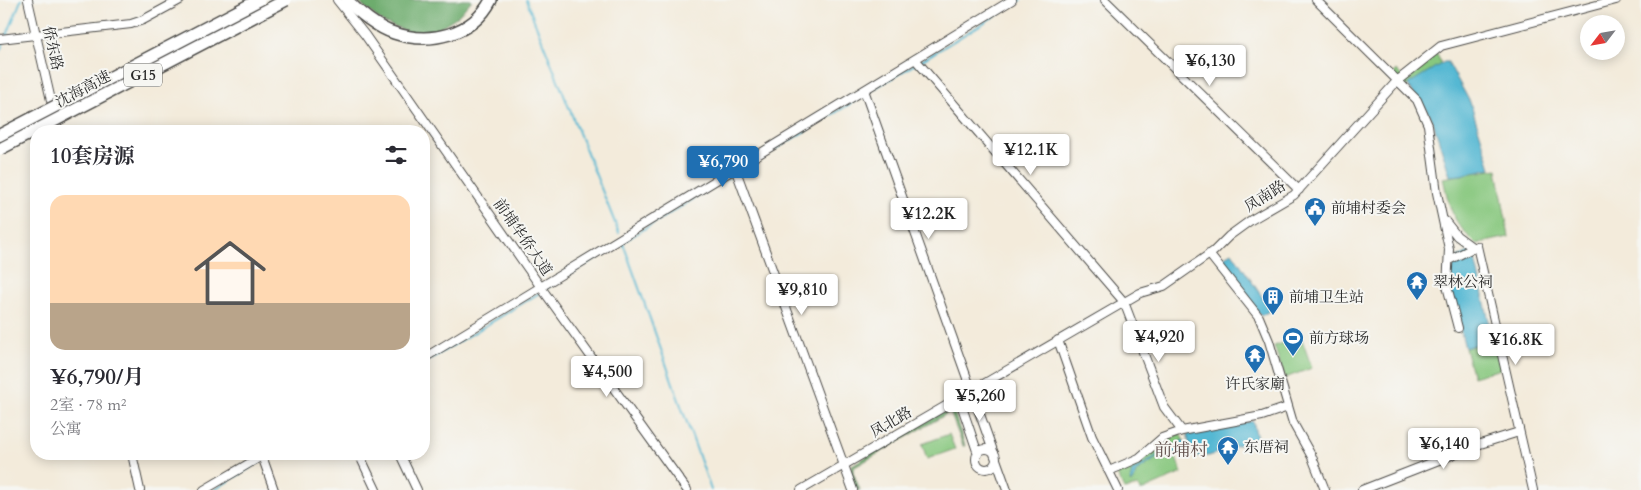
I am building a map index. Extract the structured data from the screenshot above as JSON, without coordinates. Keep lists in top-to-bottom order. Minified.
{"streets":{"highway":["G15","沈海高速"],"street":["侨东路","凤南路","前埔华侨大道","凤北路"]},"crossings":[["凤南路","凤北路"]],"districts":["前埔村"],"places":{"public building":["前埔村委会"],"temple":["翠林公祠","许氏家廟","东厝祠"],"building":["前埔卫生站"],"sports":["前方球场"]},"north":"bottom left","page":{"price":["¥6,130","¥12.1K","¥6,790","¥12.2K","¥9,810","¥4,920","¥16.8K","¥4,500","¥5,260","¥6,140"],"heading":"10套房源","list":[{"name":"¥6,790/月","note":"2室 · 78 m² · 公寓"}]}}
